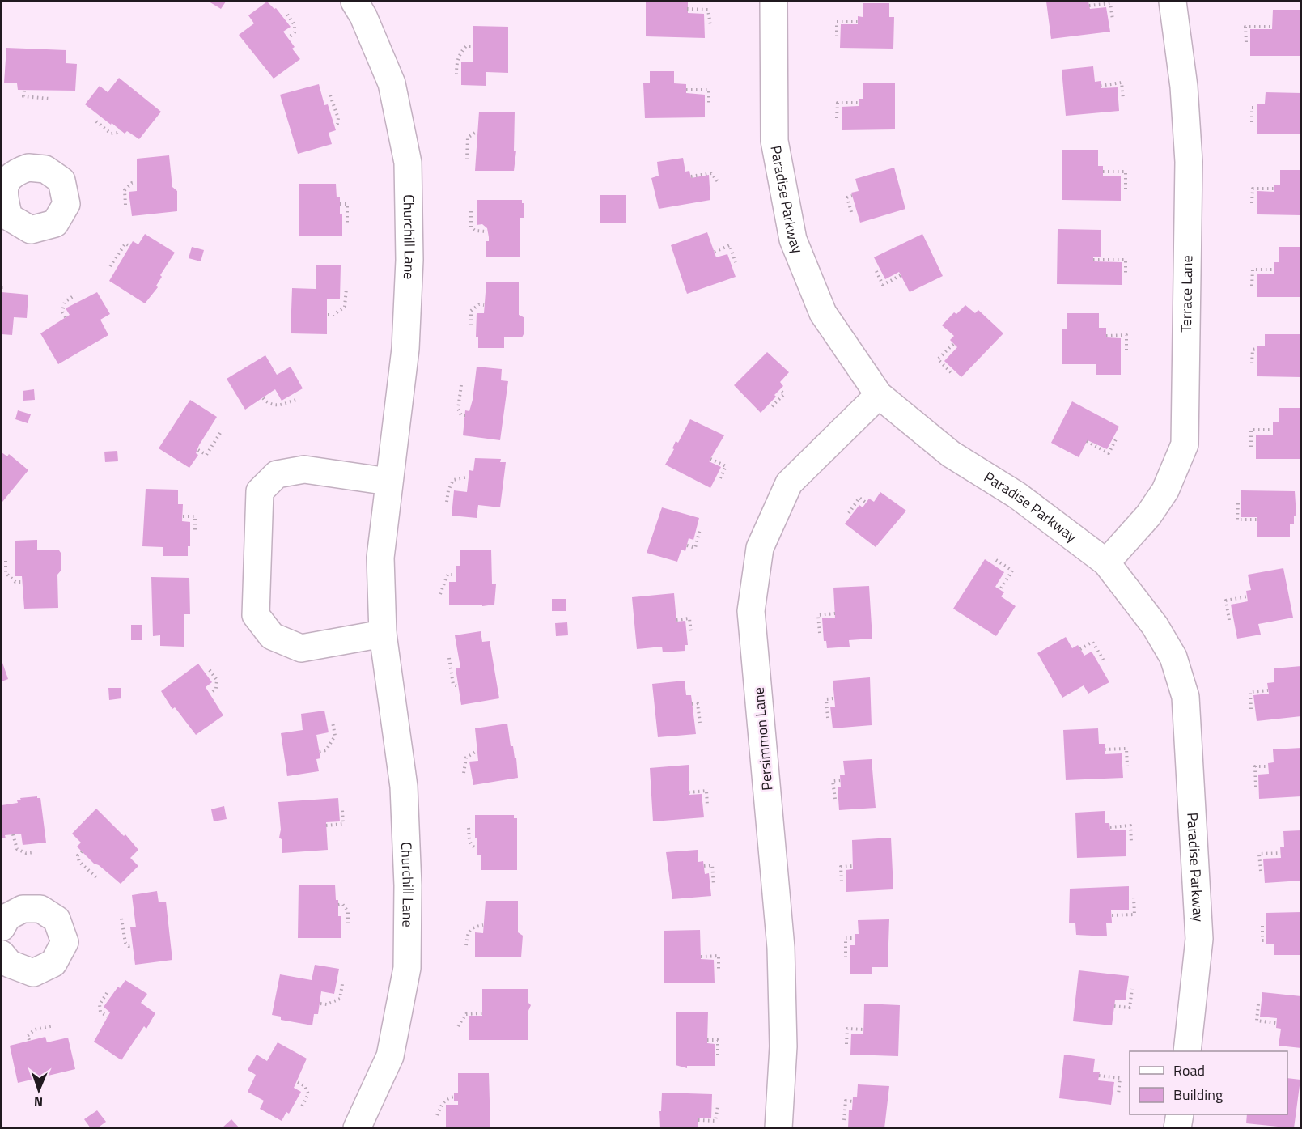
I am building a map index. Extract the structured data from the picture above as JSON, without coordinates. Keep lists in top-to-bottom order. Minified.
{"streets":{"street":["Paradise Parkway","Churchill Lane","Terrace Lane","Persimmon Lane"]},"crossings":[["Paradise Parkway","Terrace Lane"],["Paradise Parkway","Persimmon Lane"]],"legend":["Road","Building"],"north":"bottom"}
